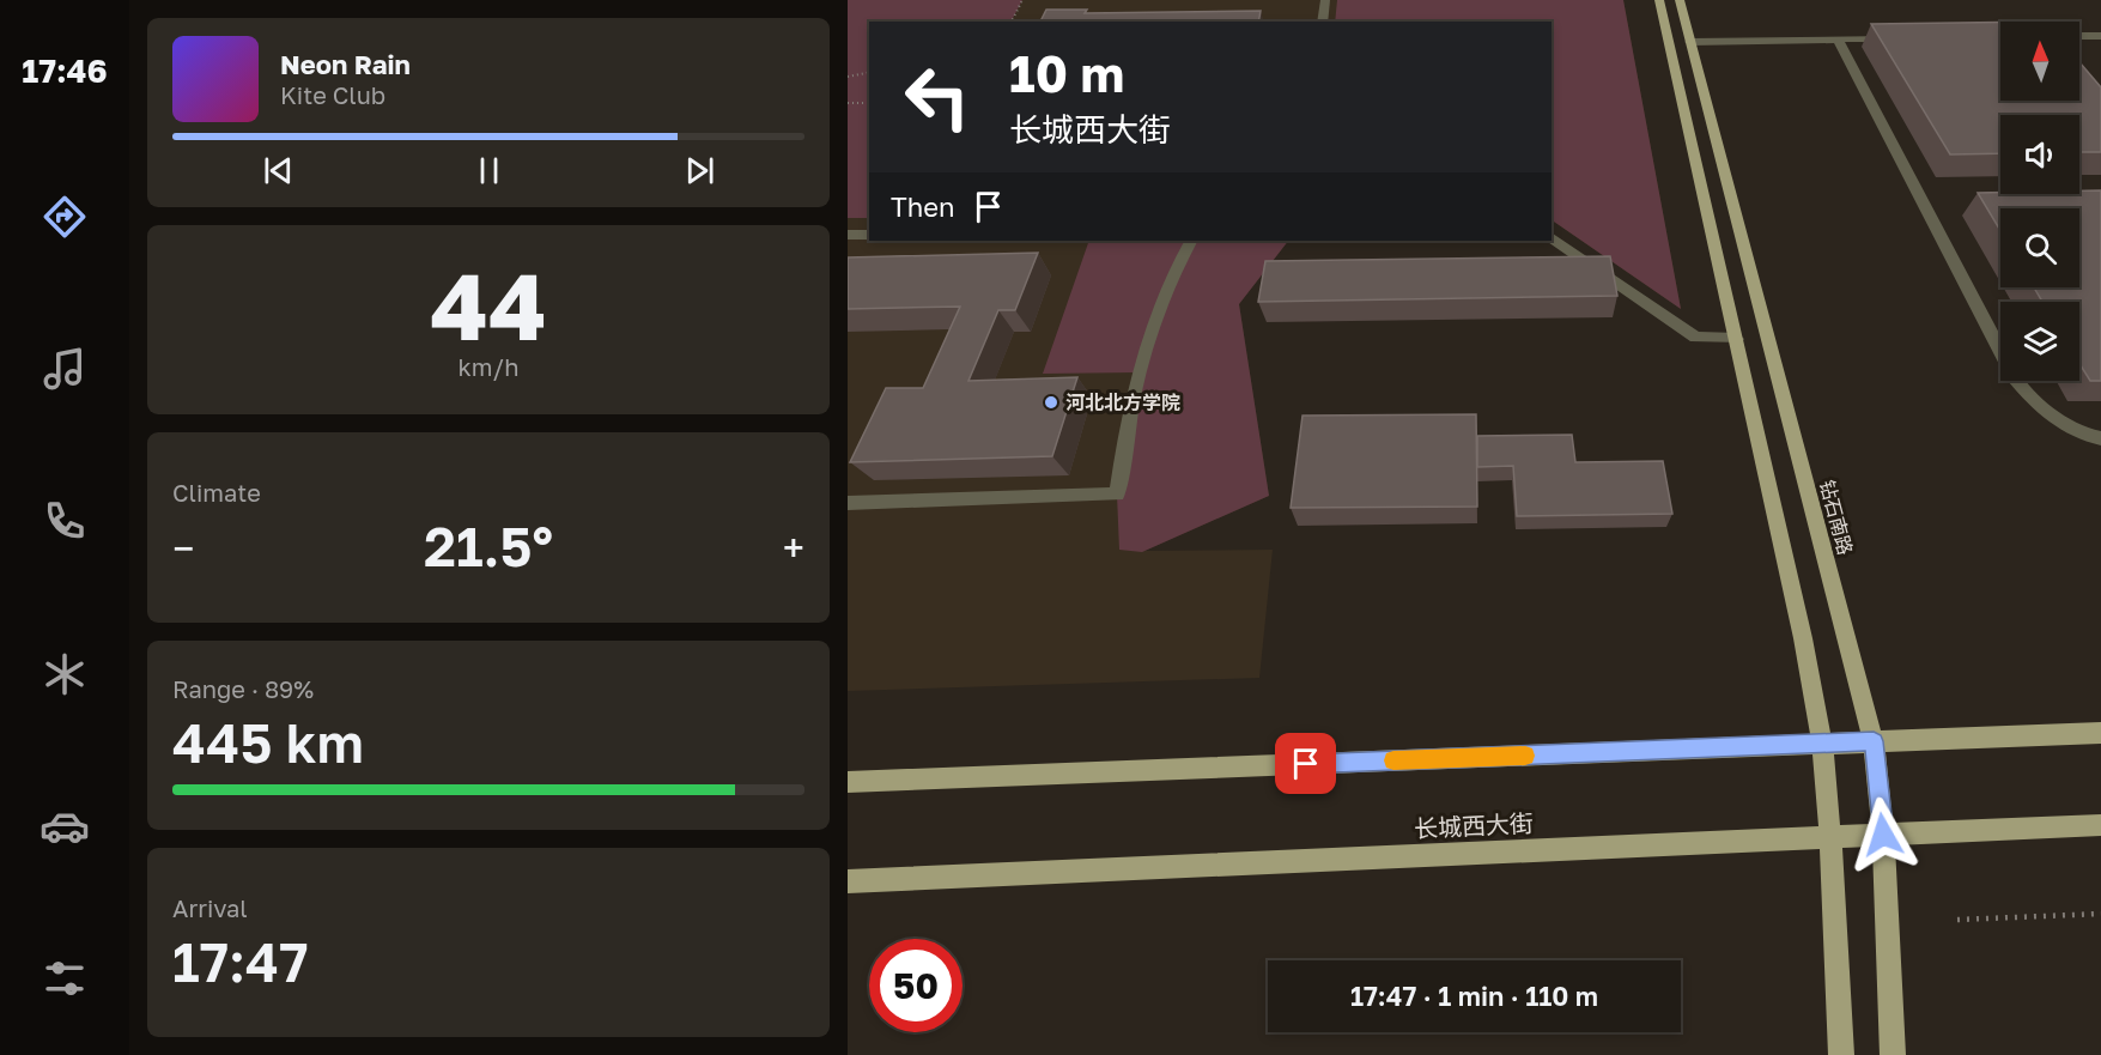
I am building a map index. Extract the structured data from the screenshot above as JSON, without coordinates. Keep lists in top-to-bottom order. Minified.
{"streets":{"main road":["钻石南路","长城西大街"]},"crossings":[["钻石南路","长城西大街"]],"places":["河北北方学院"],"north":"top","page":{"tabs":"17:46","turn":["10 m","长城西大街"],"song":["Neon Rain","Kite Club"],"then":"Then","tile":[["44","km/h"],"Climate",["Range · 89%","445 km"],["Arrival","17:47"]],"heat":["−","21.5°","+"],"limit":"50","trip":"17:47 · 1 min · 110 m"}}
